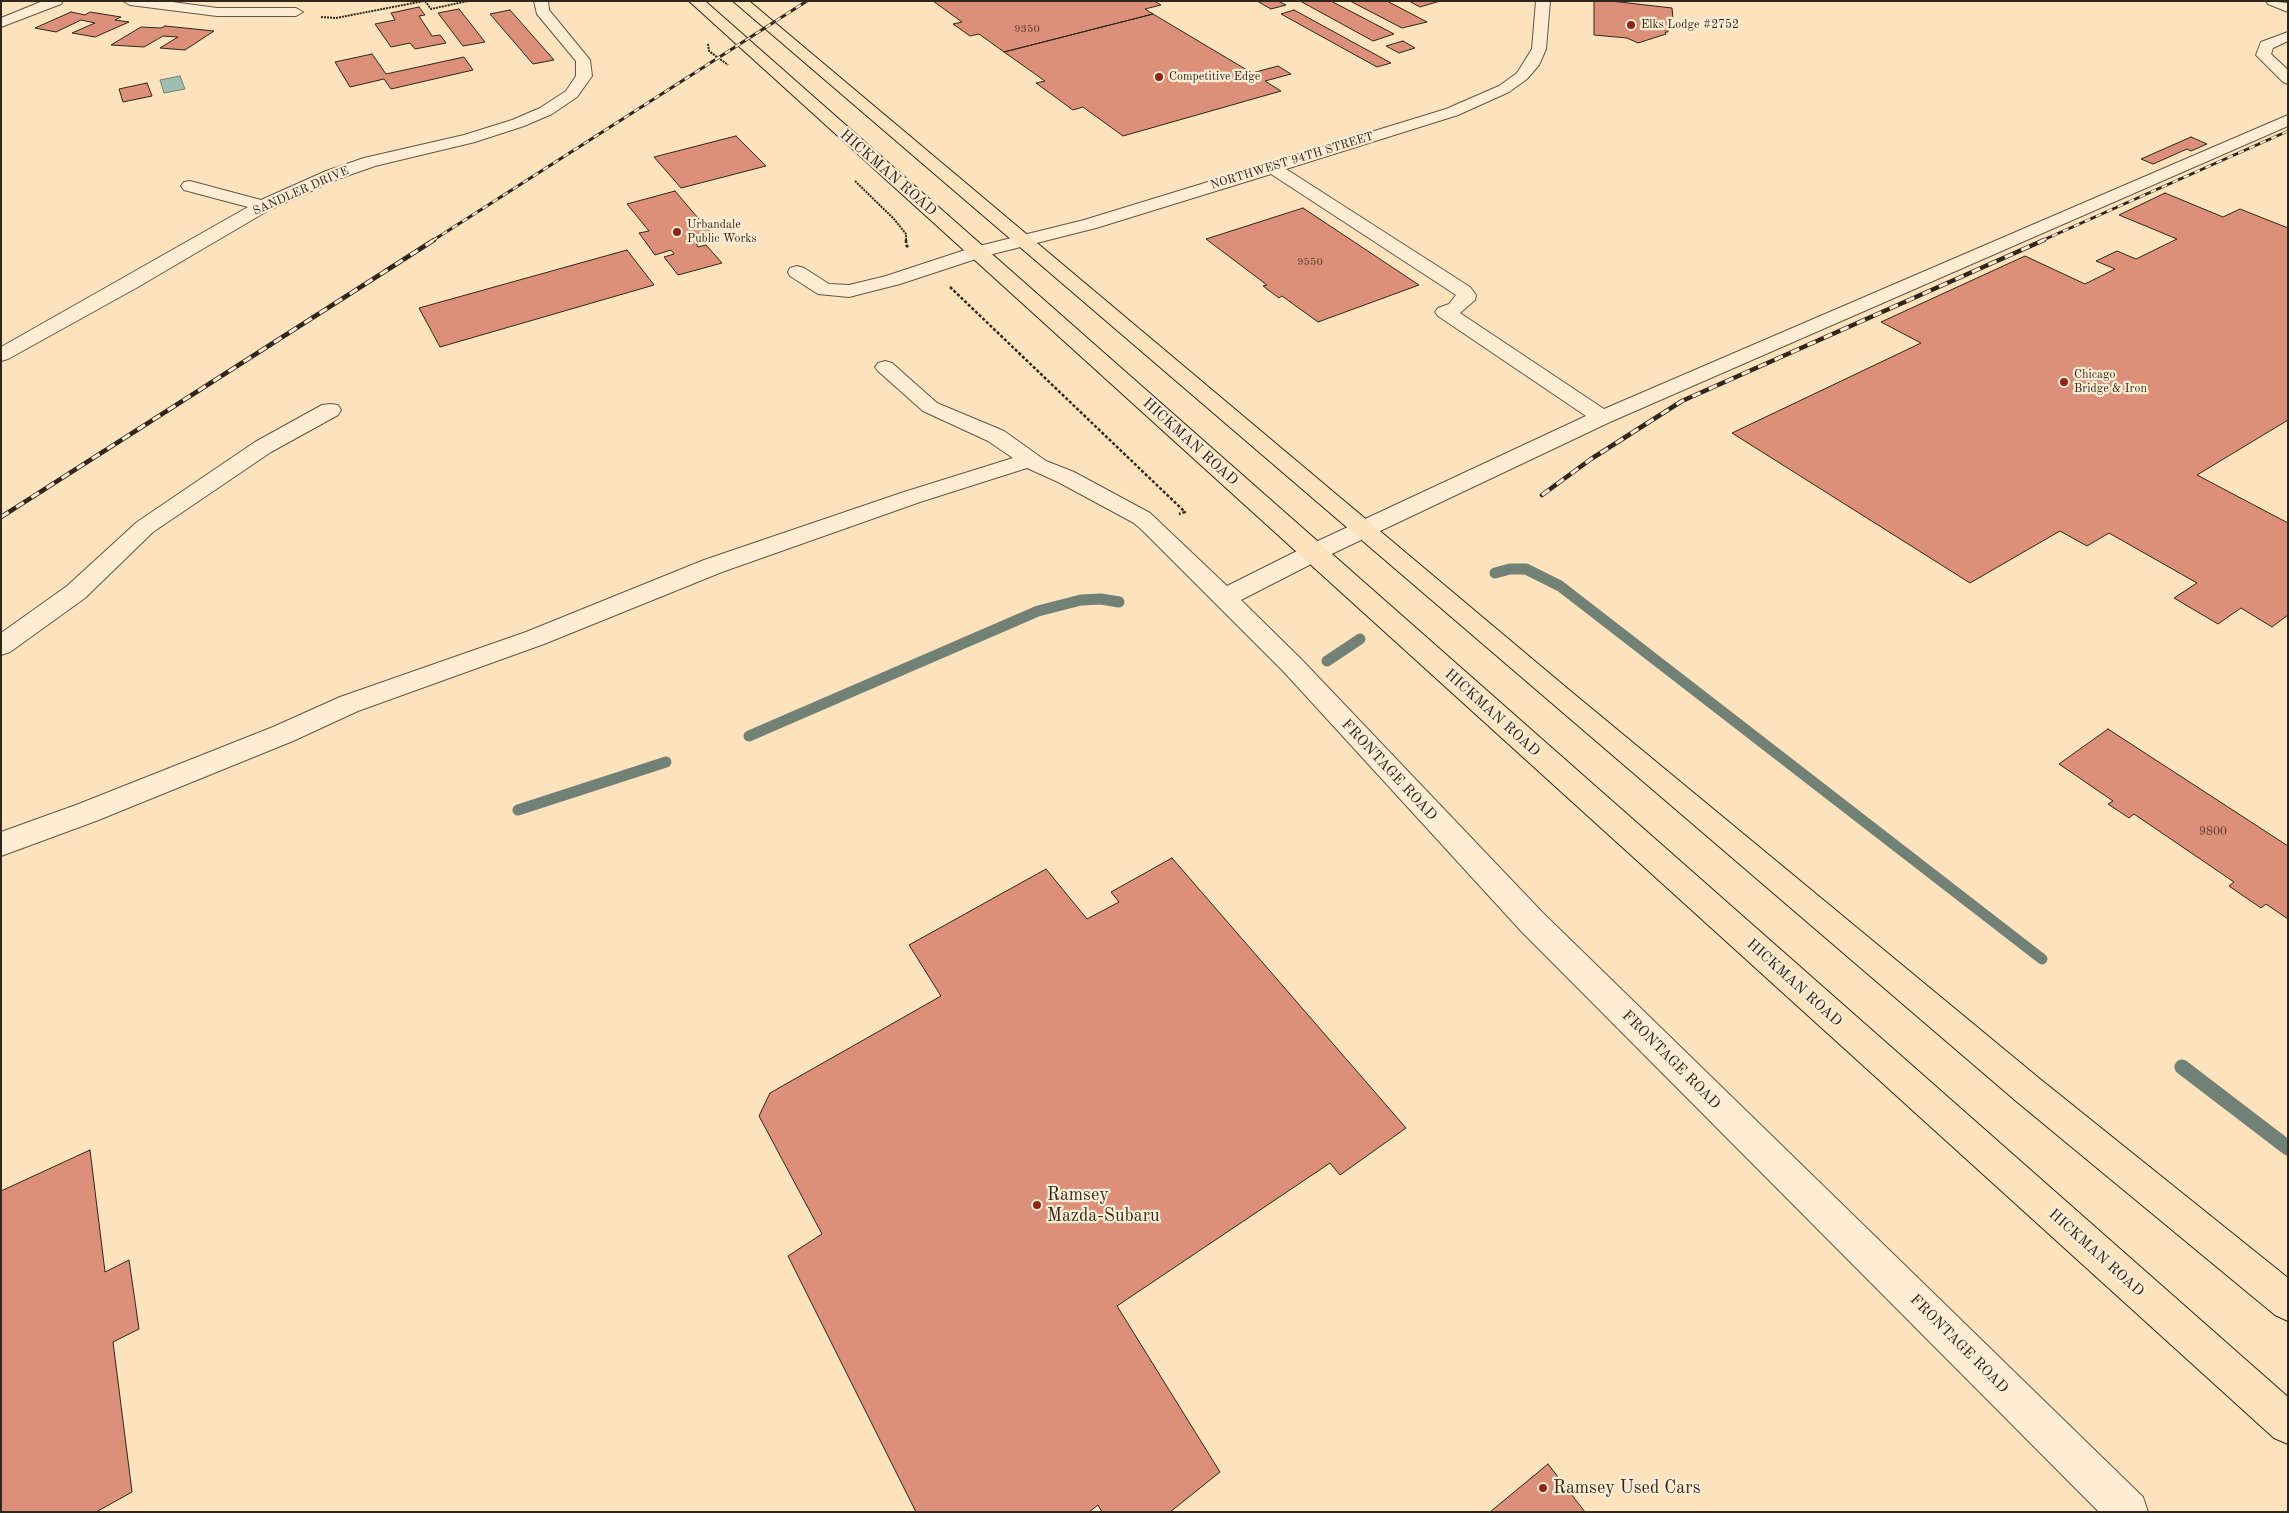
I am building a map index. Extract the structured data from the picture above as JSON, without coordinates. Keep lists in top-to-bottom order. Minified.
{"streets":{"main road":["HICKMAN ROAD"],"street":["NORTHWEST 94TH STREET","SANDLER DRIVE","FRONTAGE ROAD"]},"crossings":[["NORTHWEST 94TH STREET","HICKMAN ROAD"]],"places":["Elks Lodge #2752","Competitive Edge","Urbandale Public Works","Chicago Bridge & Iron","Ramsey Mazda-Subaru","Ramsey Used Cars"],"house_numbers":["9350","9550","9800"]}
